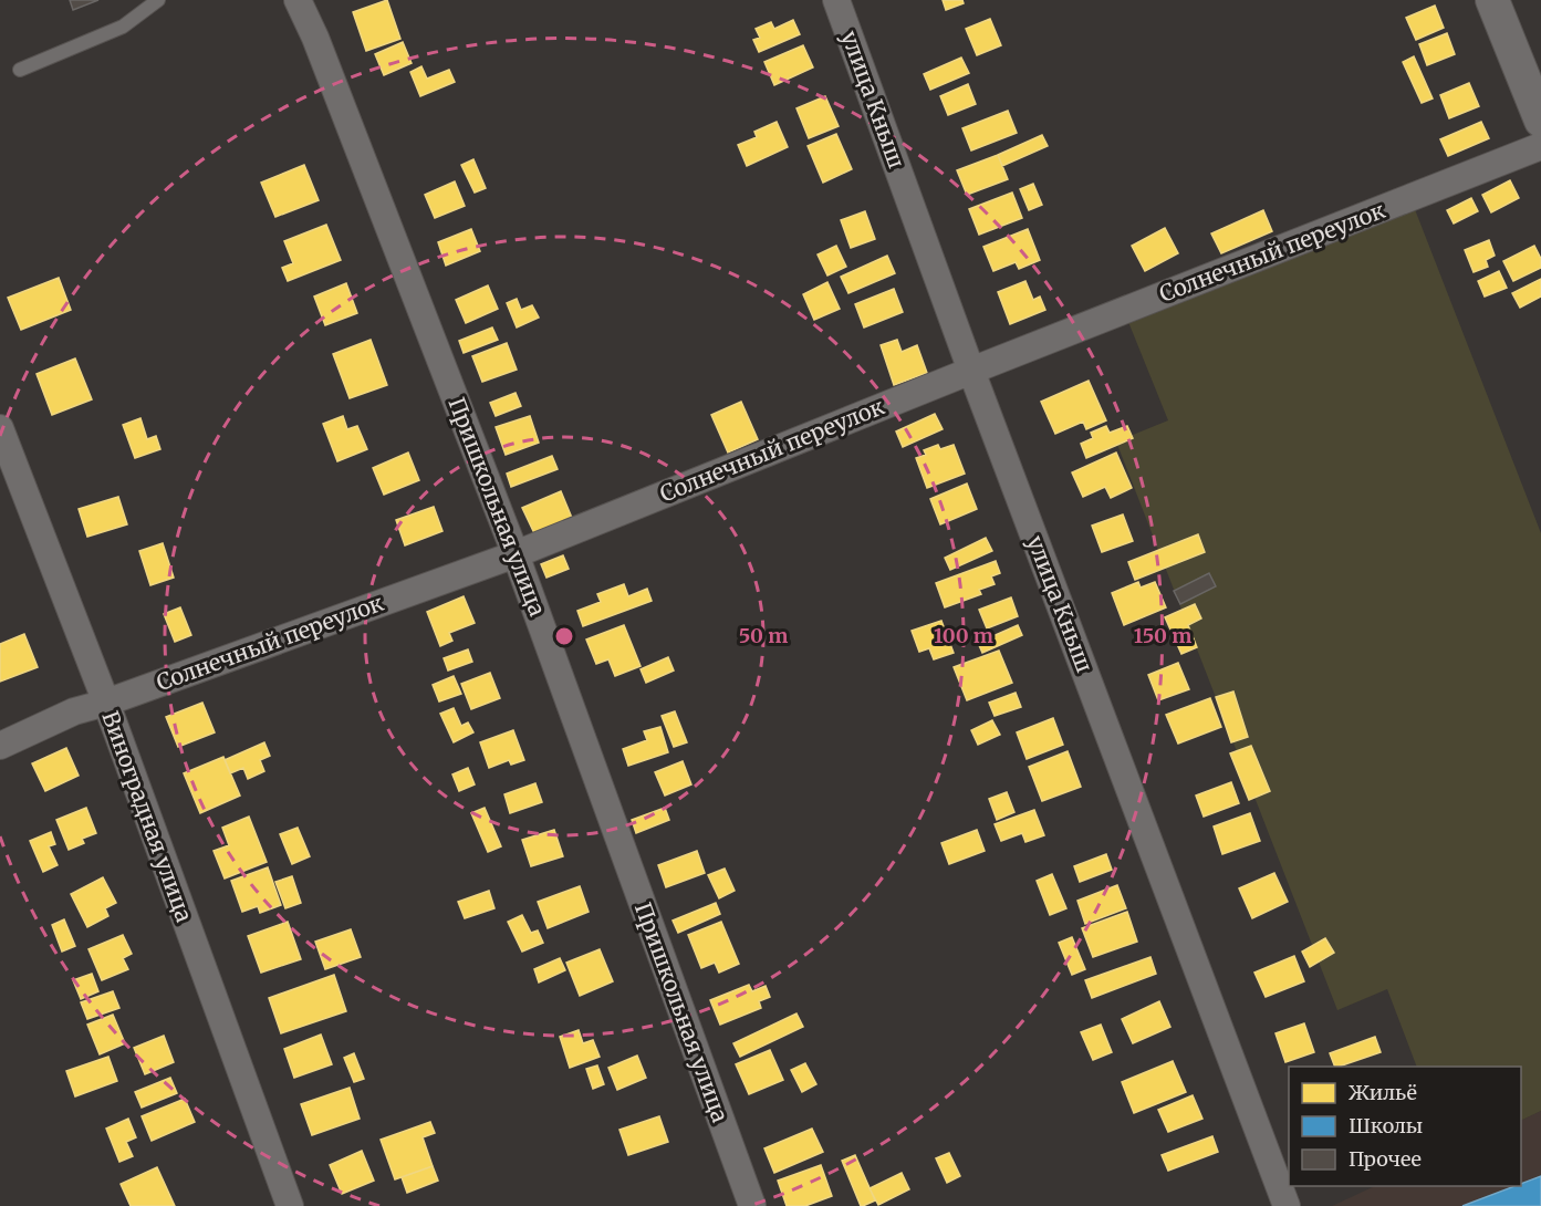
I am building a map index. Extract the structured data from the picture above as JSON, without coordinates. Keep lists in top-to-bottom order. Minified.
{"streets":{"street":["улица Кныш","Солнечный переулок","Пришкольная улица","Виноградная улица"]},"crossings":[["улица Кныш","Солнечный переулок"],["Солнечный переулок","Пришкольная улица"],["Солнечный переулок","Виноградная улица"]],"legend":["Жильё","Школы","Прочее"],"rings":["50 m","100 m","150 m"]}
